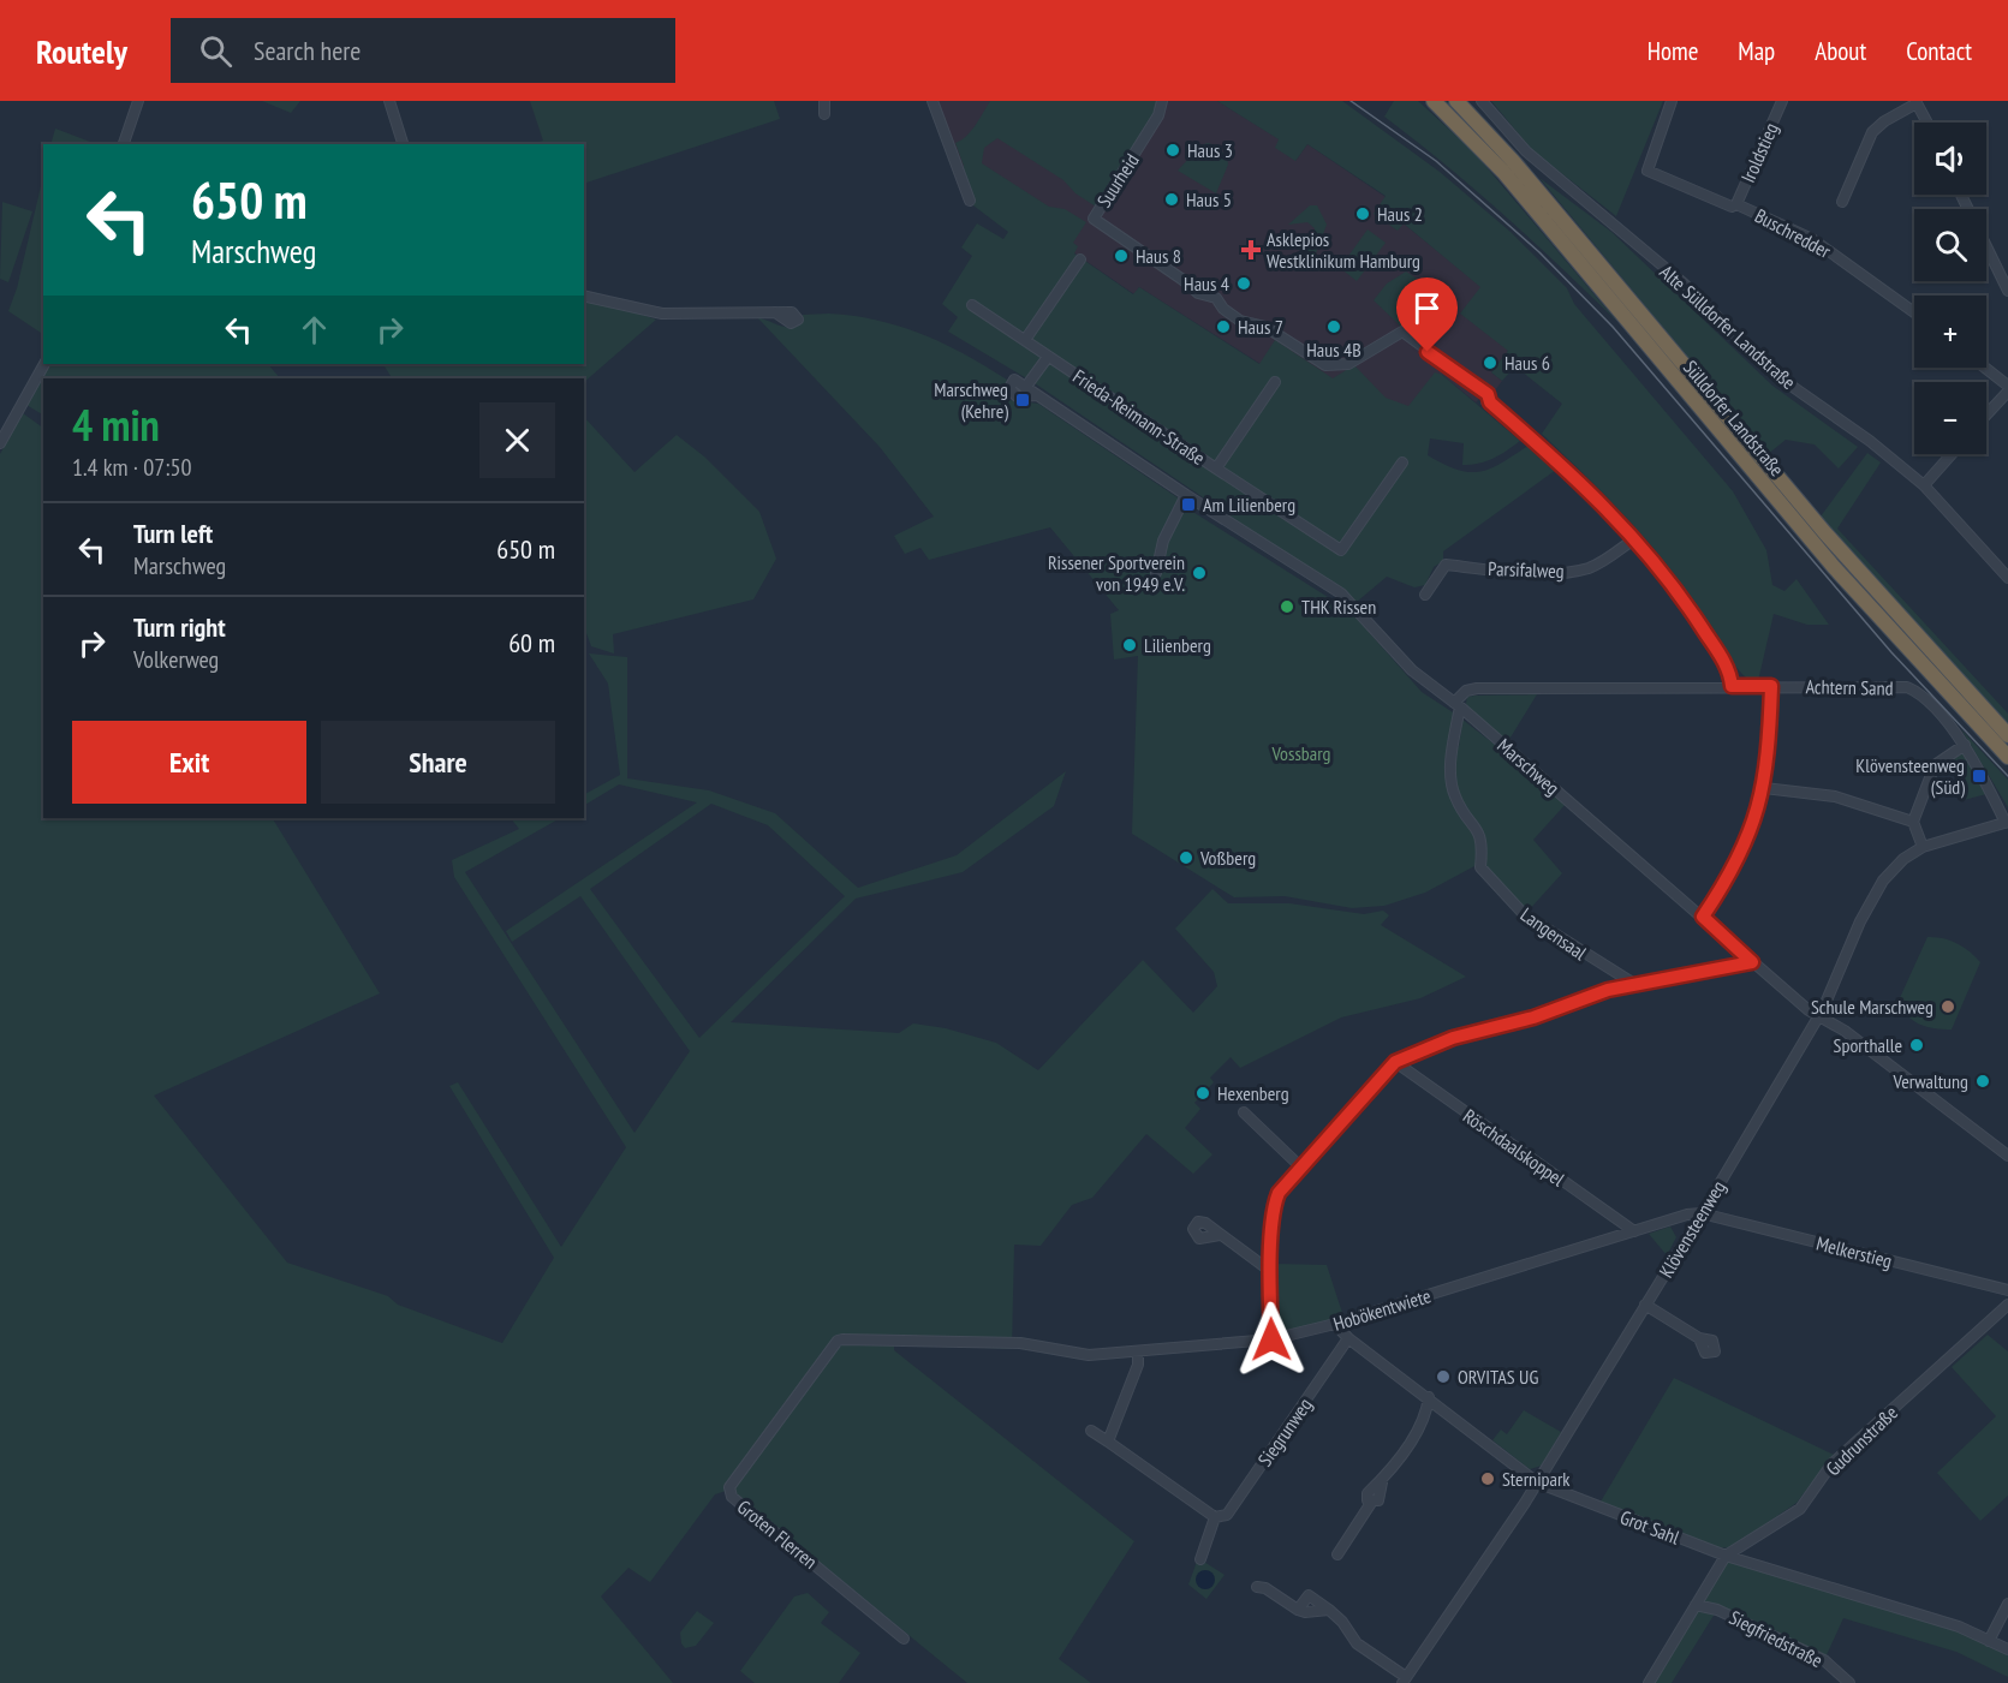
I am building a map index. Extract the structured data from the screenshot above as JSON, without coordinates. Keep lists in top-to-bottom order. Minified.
{"streets":{"highway":["Sülldorfer Landstraße"],"street":["Iroldstieg","Suurheid","Buschredder","Alte Sülldorfer Landstraße","Frieda-Reimann-Straße","Parsifalweg","Achtern Sand","Marschweg","Langensaal","Röschdaalskoppel","Klövensteenweg","Melkerstieg","Hobökentwiete","Siegrunweg","Gudrunstraße","Grot Sahl","Groten Flerren","Siegfriedstraße"]},"crossings":[["Iroldstieg","Buschredder"],["Suurheid","Parsifalweg"],["Suurheid","Achtern Sand"],["Achtern Sand","Marschweg"],["Achtern Sand","Langensaal"],["Achtern Sand","Klövensteenweg"],["Marschweg","Langensaal"],["Marschweg","Klövensteenweg"],["Röschdaalskoppel","Hobökentwiete"],["Klövensteenweg","Melkerstieg"],["Klövensteenweg","Hobökentwiete"],["Klövensteenweg","Grot Sahl"],["Melkerstieg","Hobökentwiete"],["Hobökentwiete","Grot Sahl"],["Hobökentwiete","Groten Flerren"],["Siegrunweg","Grot Sahl"],["Gudrunstraße","Grot Sahl"],["Gudrunstraße","Siegfriedstraße"]],"parks":["Vossbarg"],"places":{"other":["Haus 3","Haus 5","Haus 2","Haus 8","Haus 4","Haus 7","Haus 4B","Haus 6","Rissener Sportverein von 1949 e.V.","THK Rissen","Lilienberg","Voßberg","Schule Marschweg","Sporthalle","Verwaltung","Hexenberg","ORVITAS UG","Sternipark"],"health":["Asklepios Westklinikum Hamburg"],"transit":["Marschweg (Kehre)","Am Lilienberg","Klövensteenweg (Süd)"]},"page":{"header":"Routely","search":"Search here","nav":["Home","Map","About","Contact"],"map_buttons":["+","−"],"turn":["650 m","Marschweg"],"heading":["4 min","1.4 km · 07:50"],"list":[{"name":"Turn left","note":"Marschweg","value":"650 m"},{"name":"Turn right","note":"Volkerweg","value":"60 m"}],"buttons":["Exit","Share"]}}
